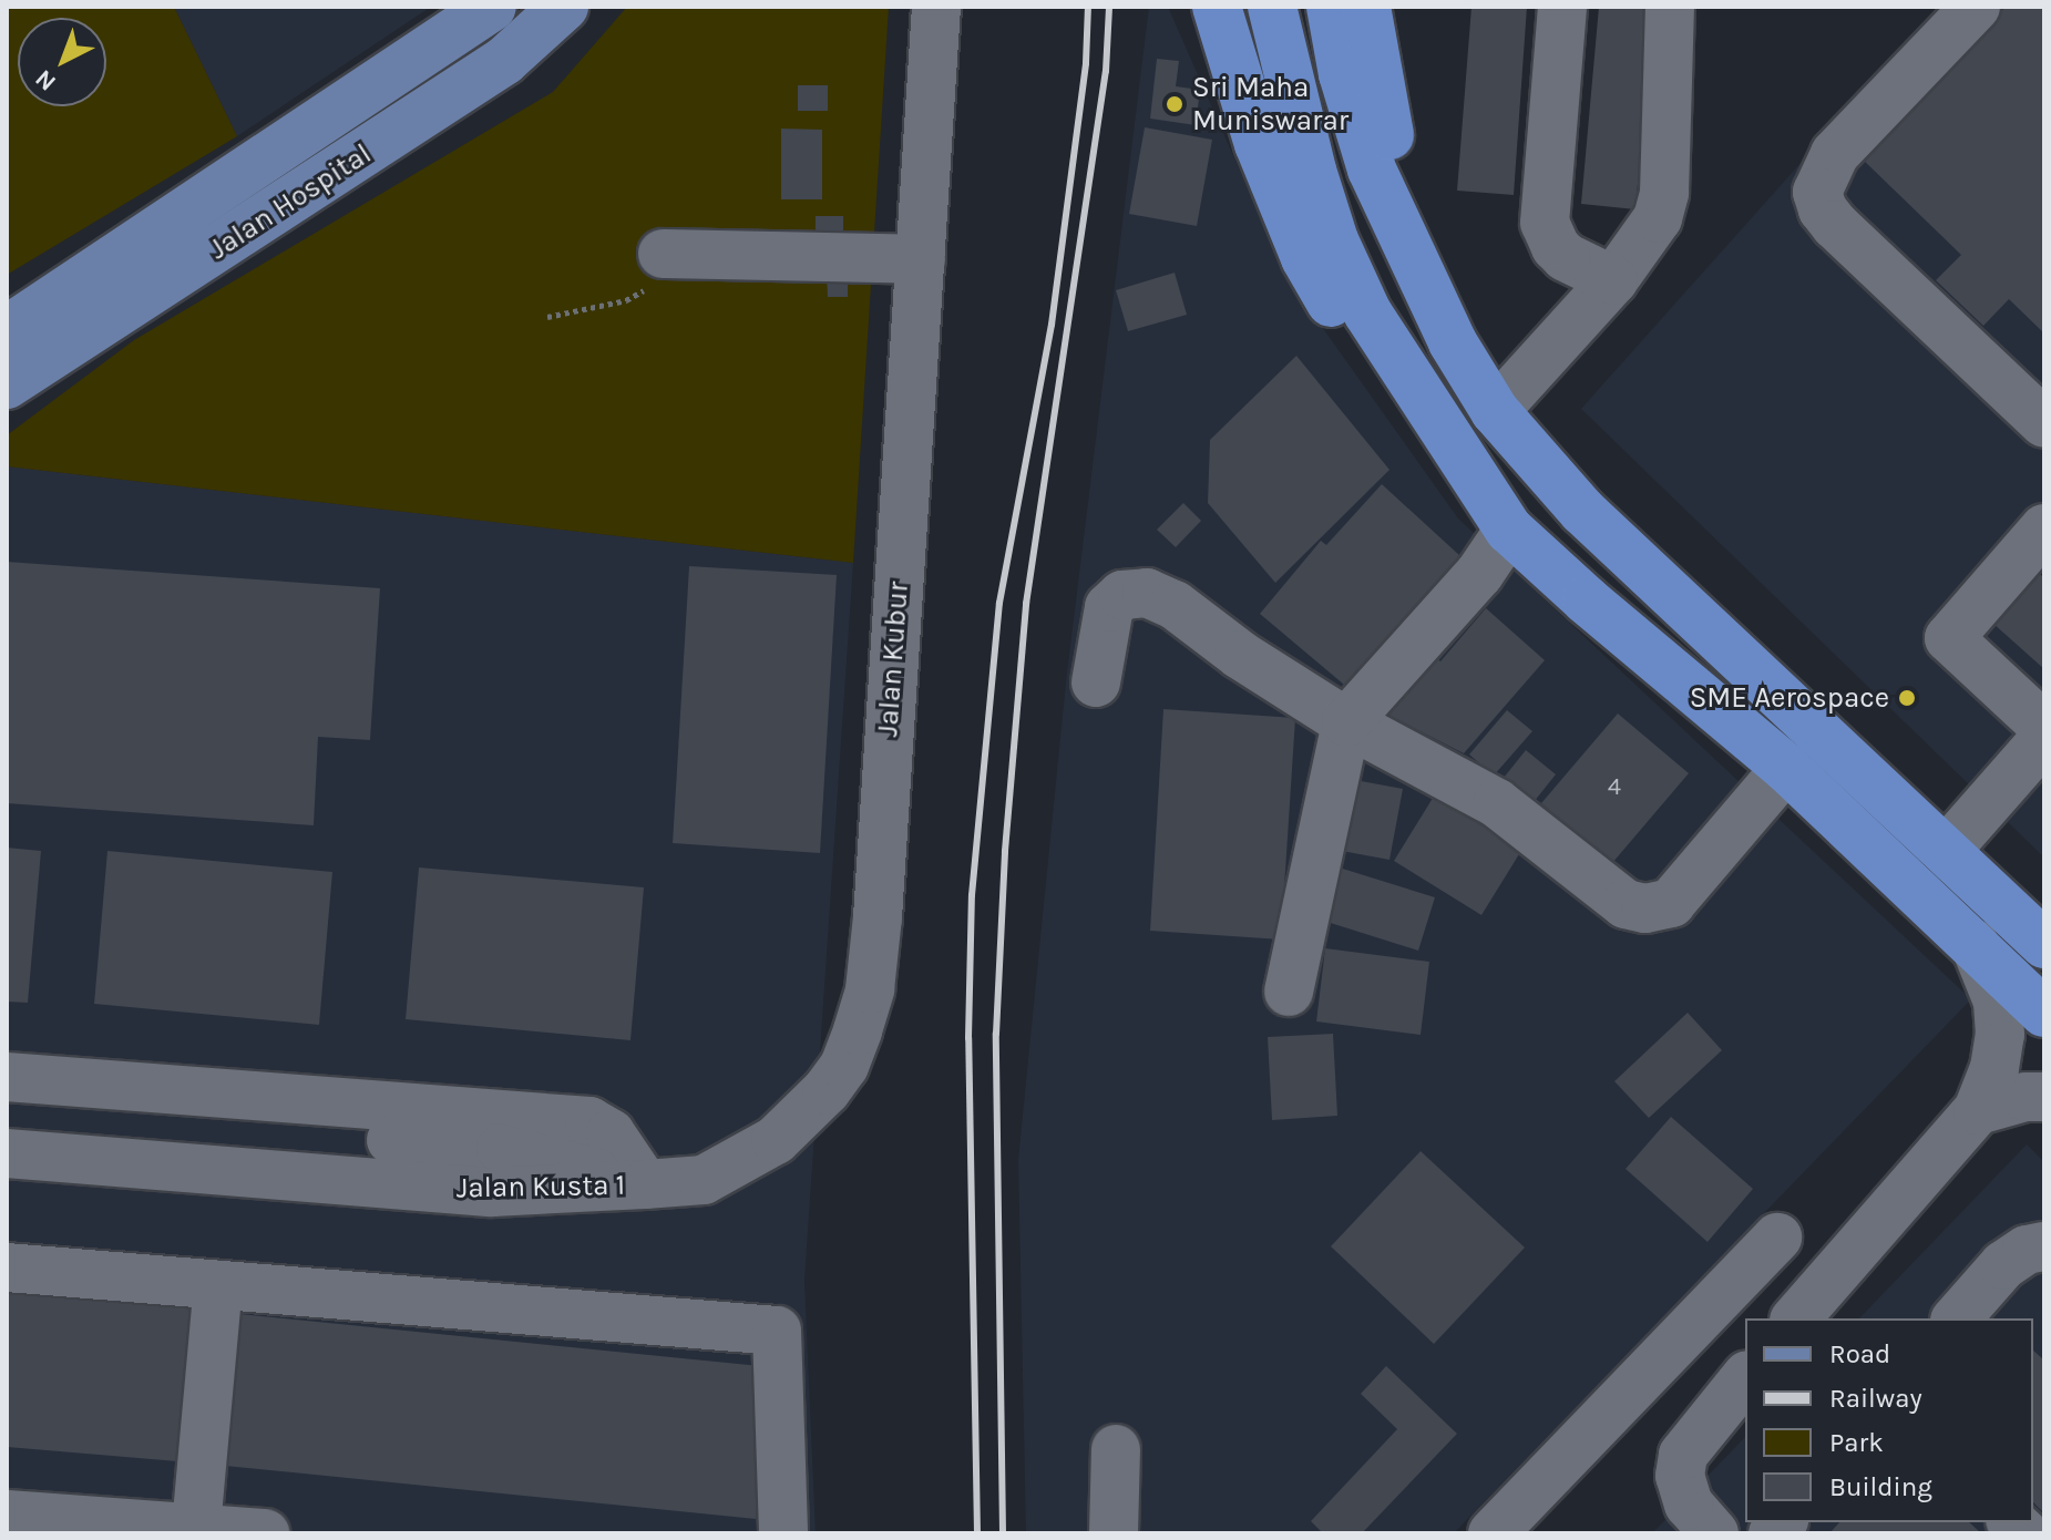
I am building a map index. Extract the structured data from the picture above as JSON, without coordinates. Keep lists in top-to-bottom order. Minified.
{"streets":{"main road":["Jalan Hospital"],"street":["Jalan Kubur","Jalan Kusta 1"]},"crossings":[["Jalan Kubur","Jalan Kusta 1"]],"places":["Sri Maha Muniswarar","SME Aerospace"],"house_numbers":["4"],"legend":["Road","Railway","Park","Building"],"north":"bottom left"}
